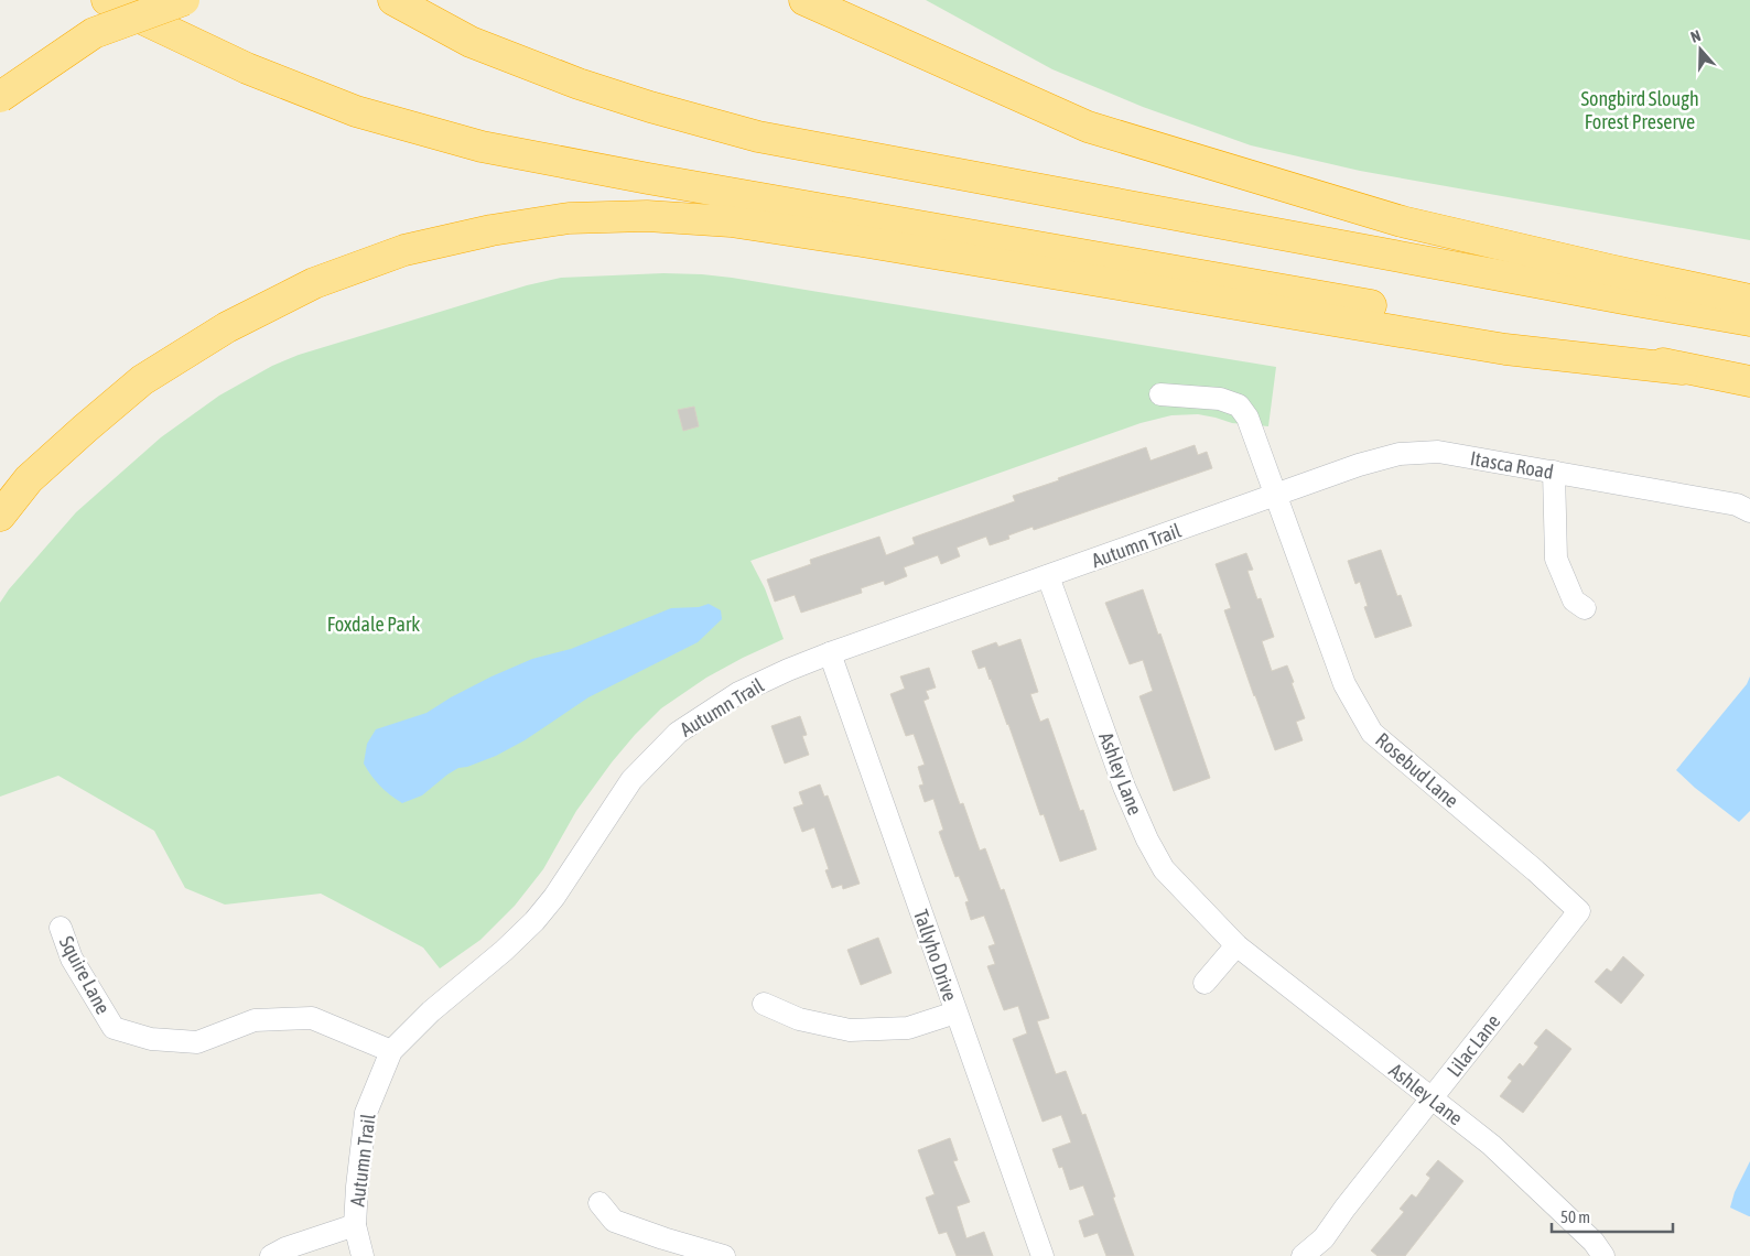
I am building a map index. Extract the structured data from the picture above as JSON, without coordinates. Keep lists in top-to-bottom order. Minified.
{"streets":{"street":["Itasca Road","Autumn Trail","Rosebud Lane","Ashley Lane","Tallyho Drive","Squire Lane","Lilac Lane"]},"crossings":[["Itasca Road","Autumn Trail"],["Itasca Road","Rosebud Lane"],["Autumn Trail","Rosebud Lane"],["Autumn Trail","Ashley Lane"],["Autumn Trail","Tallyho Drive"],["Autumn Trail","Squire Lane"],["Rosebud Lane","Lilac Lane"],["Ashley Lane","Lilac Lane"]],"parks":["Songbird Slough Forest Preserve","Foxdale Park"],"scale_bar":"50 m","north":"top"}
